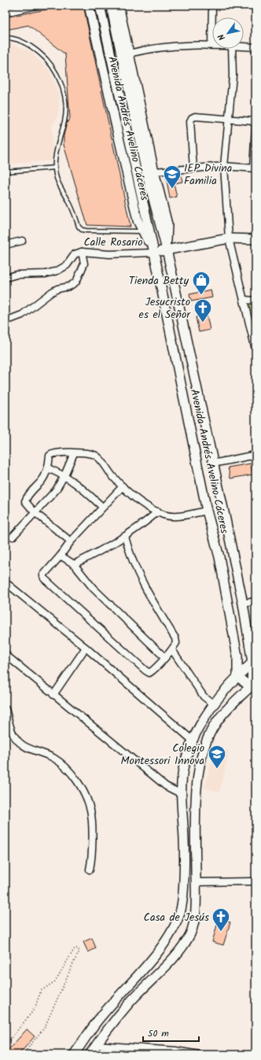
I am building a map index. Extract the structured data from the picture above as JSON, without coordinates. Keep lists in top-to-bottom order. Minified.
{"streets":{"main road":["Avenida Andrés Avelino Cáceres"],"street":["Calle Rosario"]},"crossings":[["Avenida Andrés Avelino Cáceres","Calle Rosario"]],"places":{"school or university":["IEP Divina Familia","Colegio Montessori Innova"],"shop":["Tienda Betty"],"church":["Jesucristo es el Señor","Casa de Jesús"]},"scale_bar":"50 m","north":"bottom left"}
